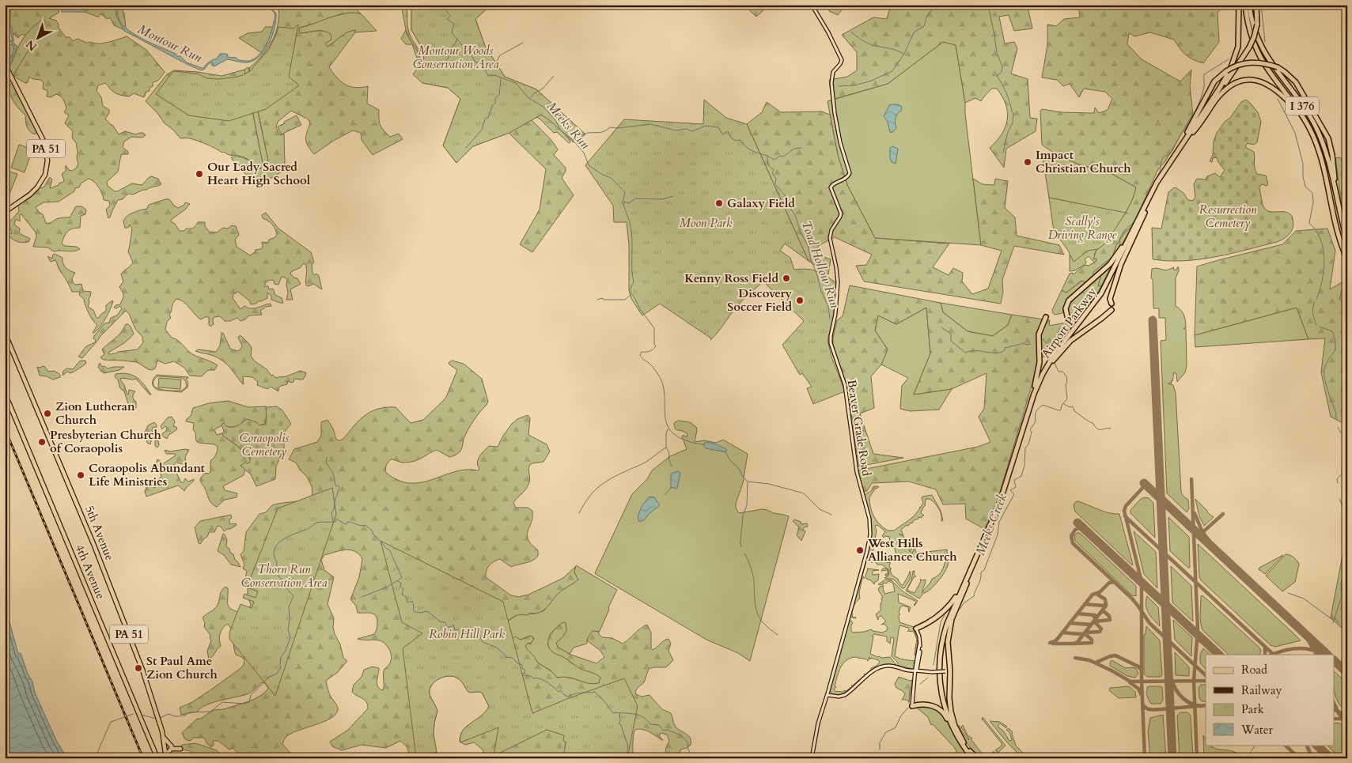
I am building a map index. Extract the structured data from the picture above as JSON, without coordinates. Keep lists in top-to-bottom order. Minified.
{"streets":{"highway":["I 376","Airport Parkway"],"main road":["PA 51","Beaver Grade Road","5th Avenue","4th Avenue"]},"water":["Montour Run","Meeks Run","Toad Hollow Run","Meeks Creek"],"parks":["Montour Woods Conservation Area","Resurrection Cemetery","Scally's Driving Range","Moon Park","Coraopolis Cemetery","Thorn Run Conservation Area","Robin Hill Park"],"places":["Impact Christian Church","Our Lady Sacred Heart High School","Galaxy Field","Kenny Ross Field","Discovery Soccer Field","Zion Lutheran Church","Presbyterian Church of Coraopolis","Coraopolis Abundant Life Ministries","West Hills Alliance Church","St Paul Ame Zion Church"],"legend":["Road","Railway","Park","Water"],"north":"bottom left"}
